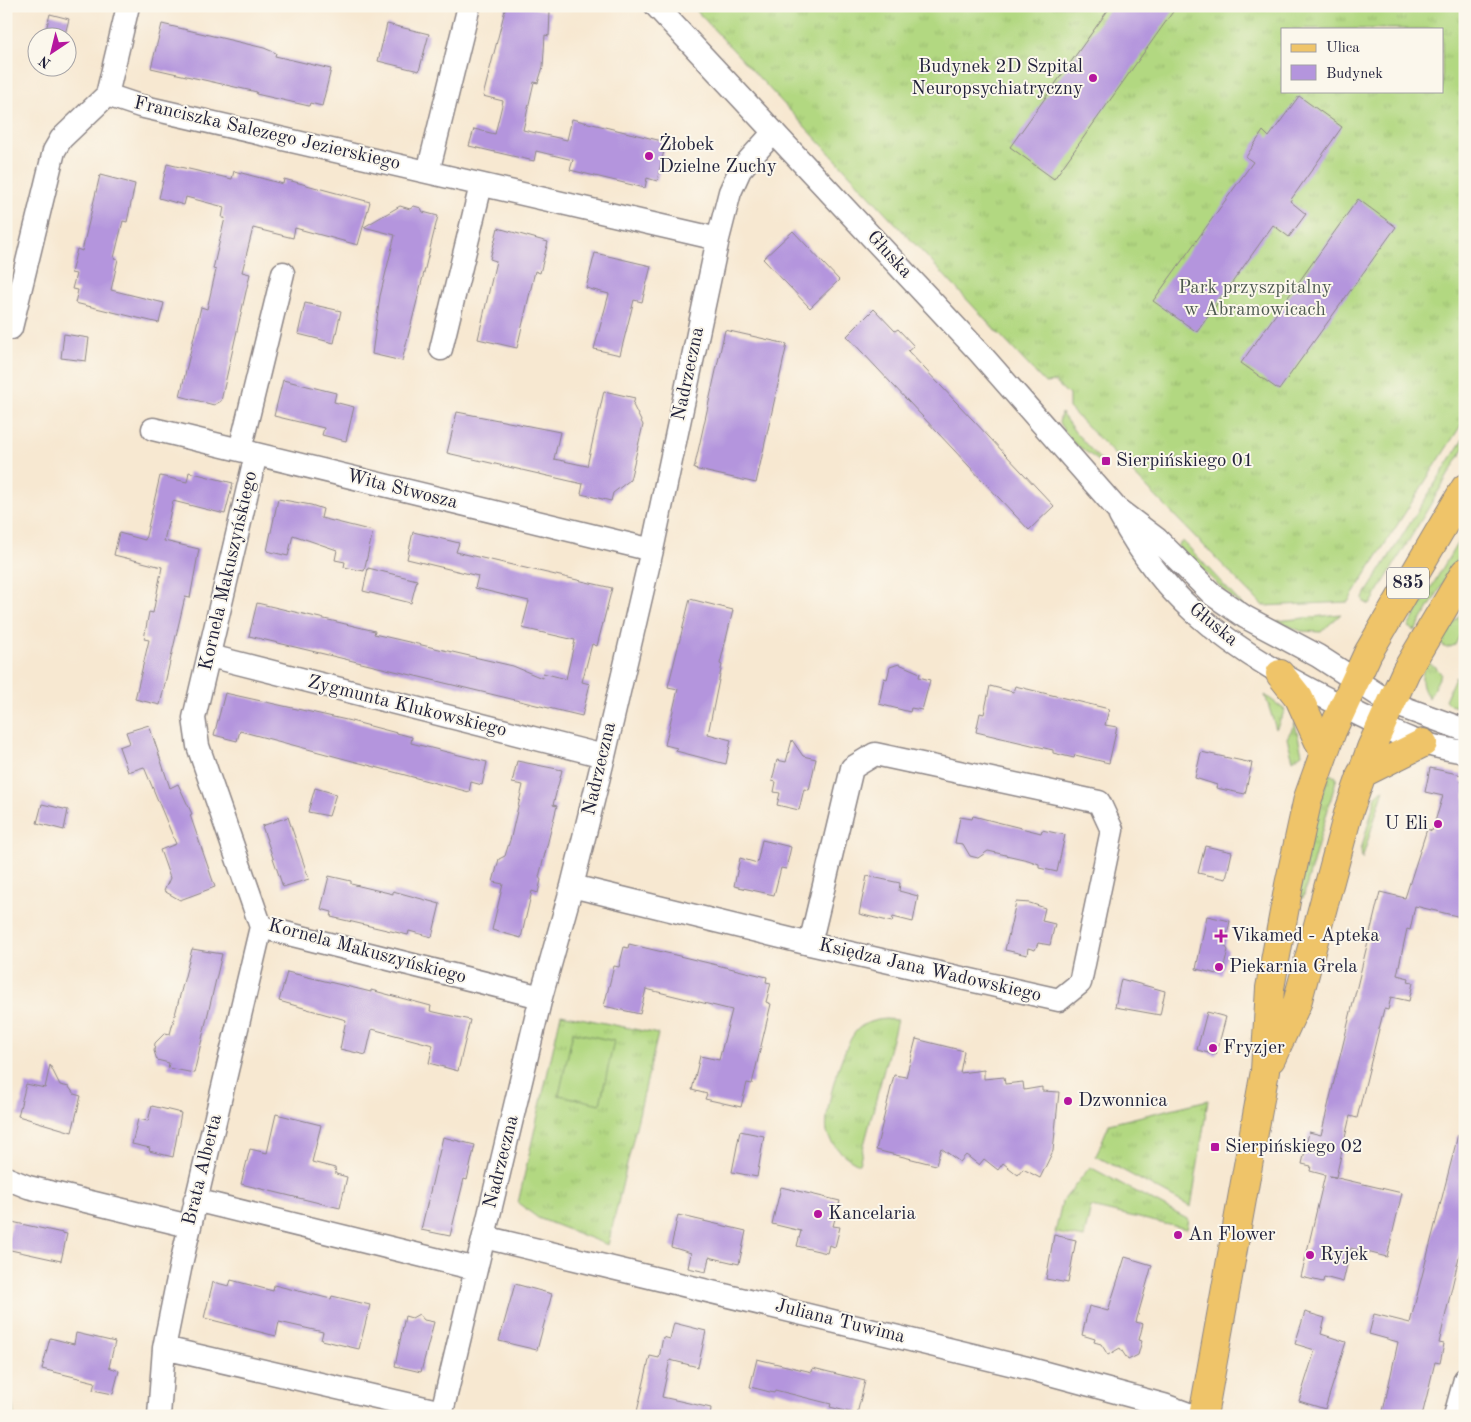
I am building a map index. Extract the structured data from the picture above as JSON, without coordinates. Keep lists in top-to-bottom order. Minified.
{"streets":{"main road":["835"],"street":["Franciszka Salezego Jezierskiego","Głuska","Nadrzeczna","Wita Stwosza","Kornela Makuszyńskiego","Zygmunta Klukowskiego","Księdza Jana Wadowskiego","Brata Alberta","Juliana Tuwima"]},"crossings":[["Franciszka Salezego Jezierskiego","Nadrzeczna"],["Głuska","Nadrzeczna"],["Głuska","835"],["Nadrzeczna","Wita Stwosza"],["Nadrzeczna","Kornela Makuszyńskiego"],["Nadrzeczna","Zygmunta Klukowskiego"],["Nadrzeczna","Księdza Jana Wadowskiego"],["Nadrzeczna","Juliana Tuwima"],["Wita Stwosza","Kornela Makuszyńskiego"],["Kornela Makuszyńskiego","Zygmunta Klukowskiego"],["Kornela Makuszyńskiego","Brata Alberta"]],"parks":["Park przyszpitalny w Abramowicach"],"places":{"other":["Budynek 2D Szpital Neuropsychiatryczny","Żłobek Dzielne Zuchy","U Eli","Piekarnia Grela","Fryzjer","Dzwonnica","Kancelaria","An Flower","Ryjek"],"transit":["Sierpińskiego 01","Sierpińskiego 02"],"health":["Vikamed - Apteka"]},"legend":["Ulica","Budynek"],"north":"bottom left"}
